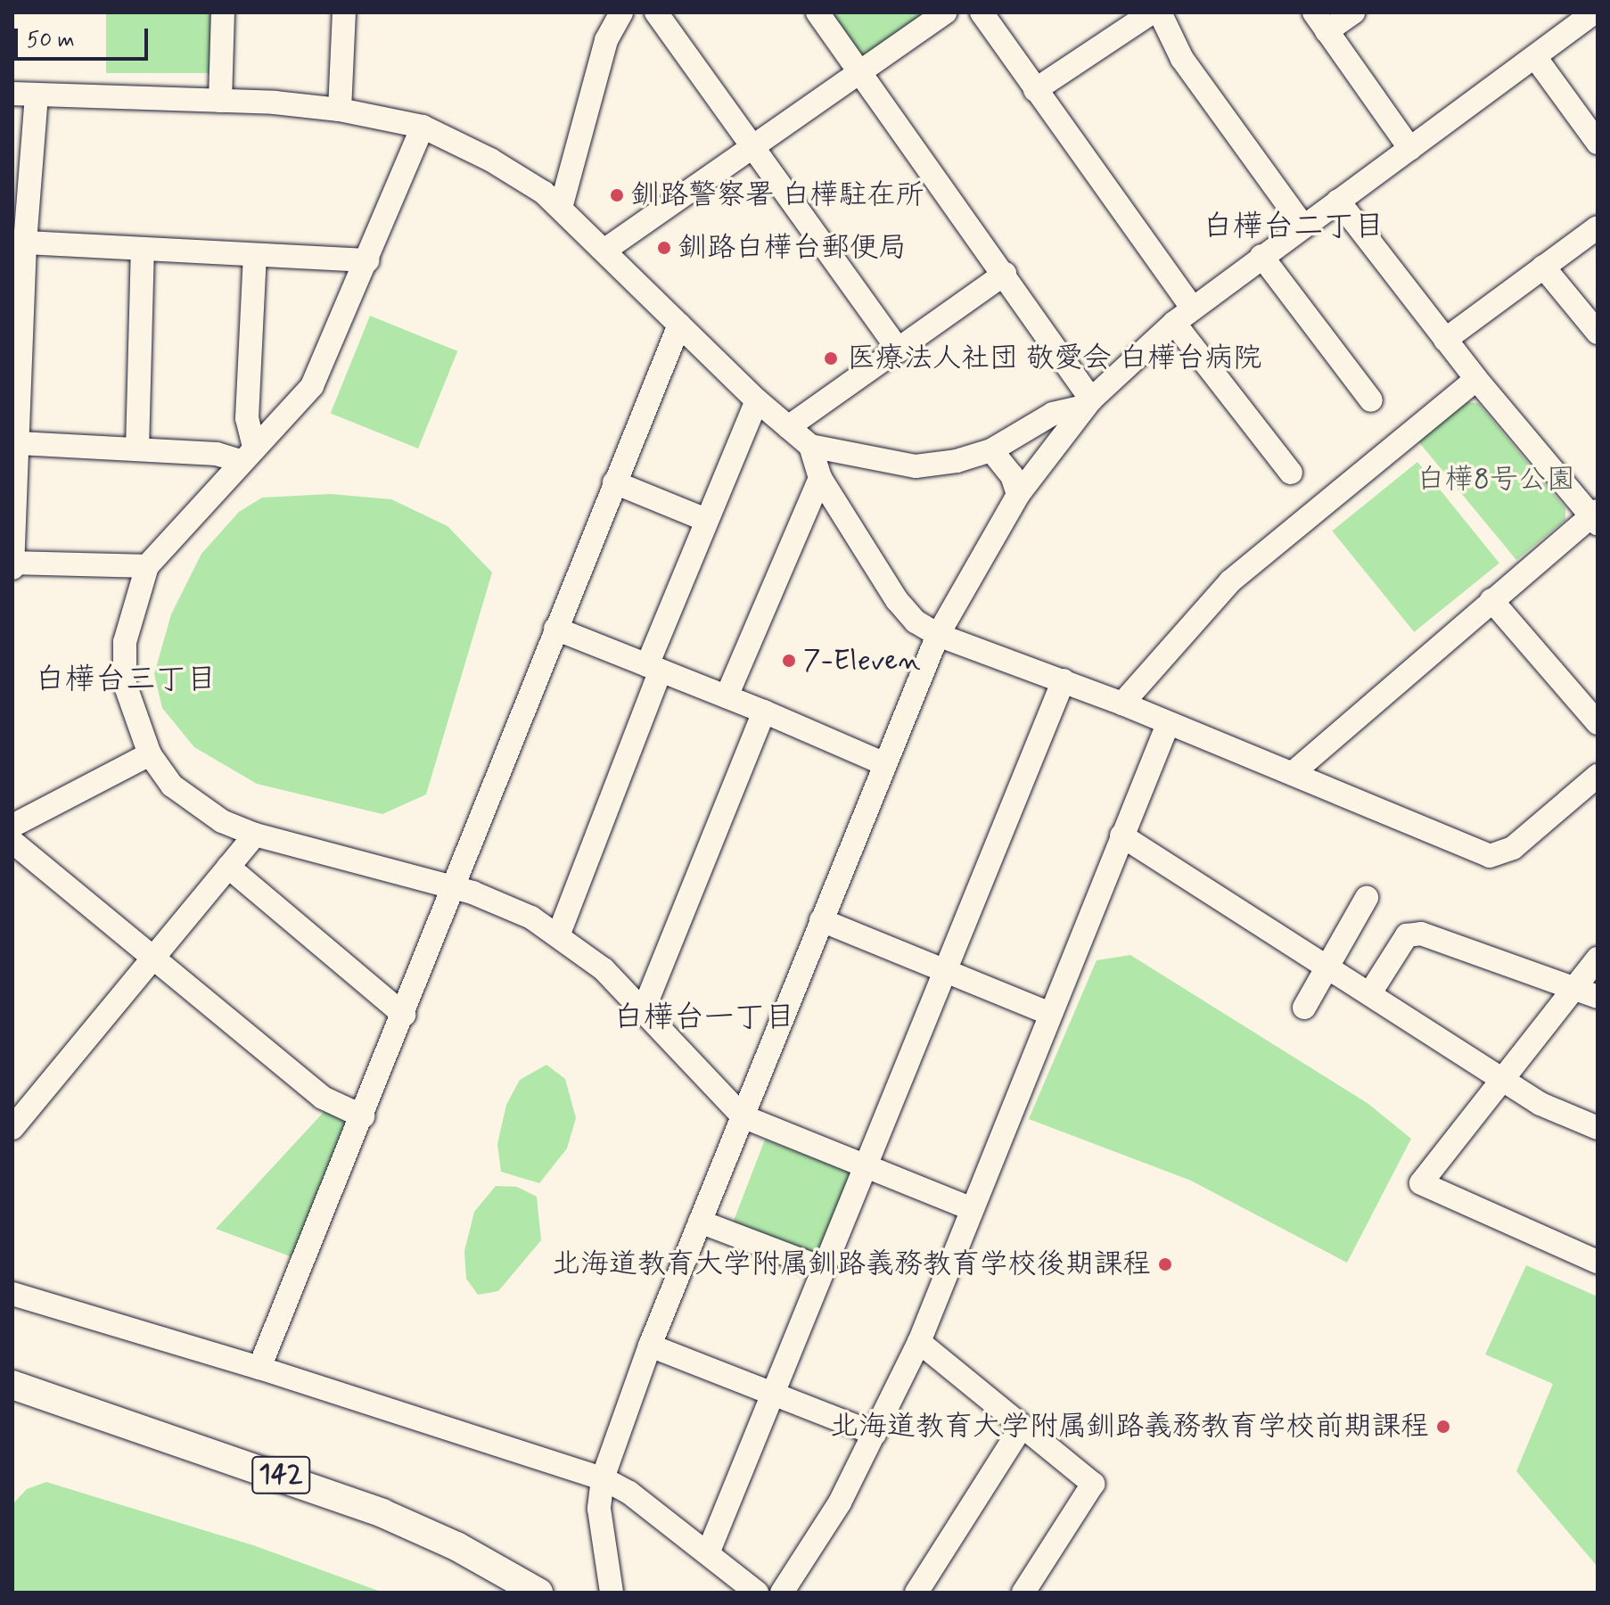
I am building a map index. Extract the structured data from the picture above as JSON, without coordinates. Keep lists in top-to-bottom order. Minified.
{"streets":{"main road":["142"]},"districts":["白樺台二丁目","白樺台三丁目","白樺台一丁目"],"parks":["白樺8号公園"],"places":["釧路警察署 白樺駐在所","釧路白樺台郵便局","医療法人社団 敬愛会 白樺台病院","7-Eleven","北海道教育大学附属釧路義務教育学校後期課程","北海道教育大学附属釧路義務教育学校前期課程"],"scale_bar":"50 m"}
